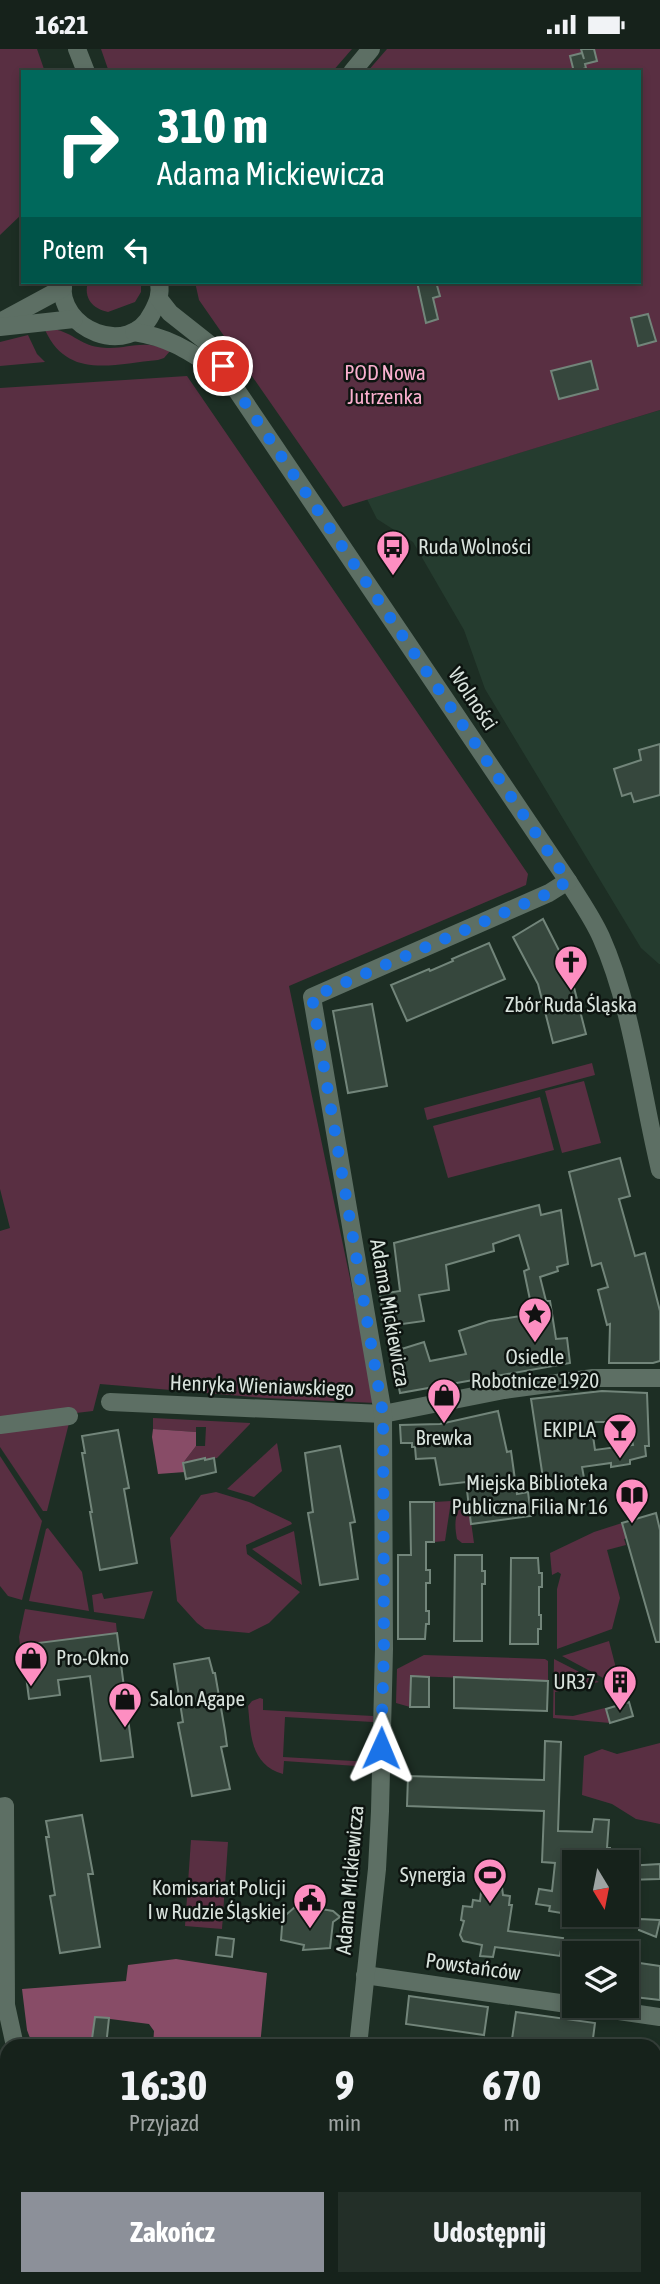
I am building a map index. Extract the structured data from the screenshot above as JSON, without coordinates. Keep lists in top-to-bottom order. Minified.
{"streets":{"street":["Wolności","Adama Mickiewicza","Henryka Wieniawskiego","Powstańców"]},"crossings":[["Wolności","Adama Mickiewicza"],["Adama Mickiewicza","Henryka Wieniawskiego"],["Adama Mickiewicza","Powstańców"]],"parks":["POD Nowa Jutrzenka"],"places":{"bus stop":["Ruda Wolności"],"church":["Zbór Ruda Śląska"],"place":["Osiedle Robotnicze 1920"],"shop":["Brewka","Pro-Okno","Salon Agape"],"bar":["EKIPLA"],"library":["Miejska Biblioteka Publiczna Filia Nr 16"],"building":["UR37"],"sports":["Synergia"],"public building":["Komisariat Policji I w Rudzie Śląskiej"]},"north":"bottom","page":{"status":"16:21","turn":["310 m","Adama Mickiewicza"],"then":"Potem","eta":["16:30","Przyjazd","9","min","670","m"],"buttons":["Zakończ","Udostępnij"]}}
